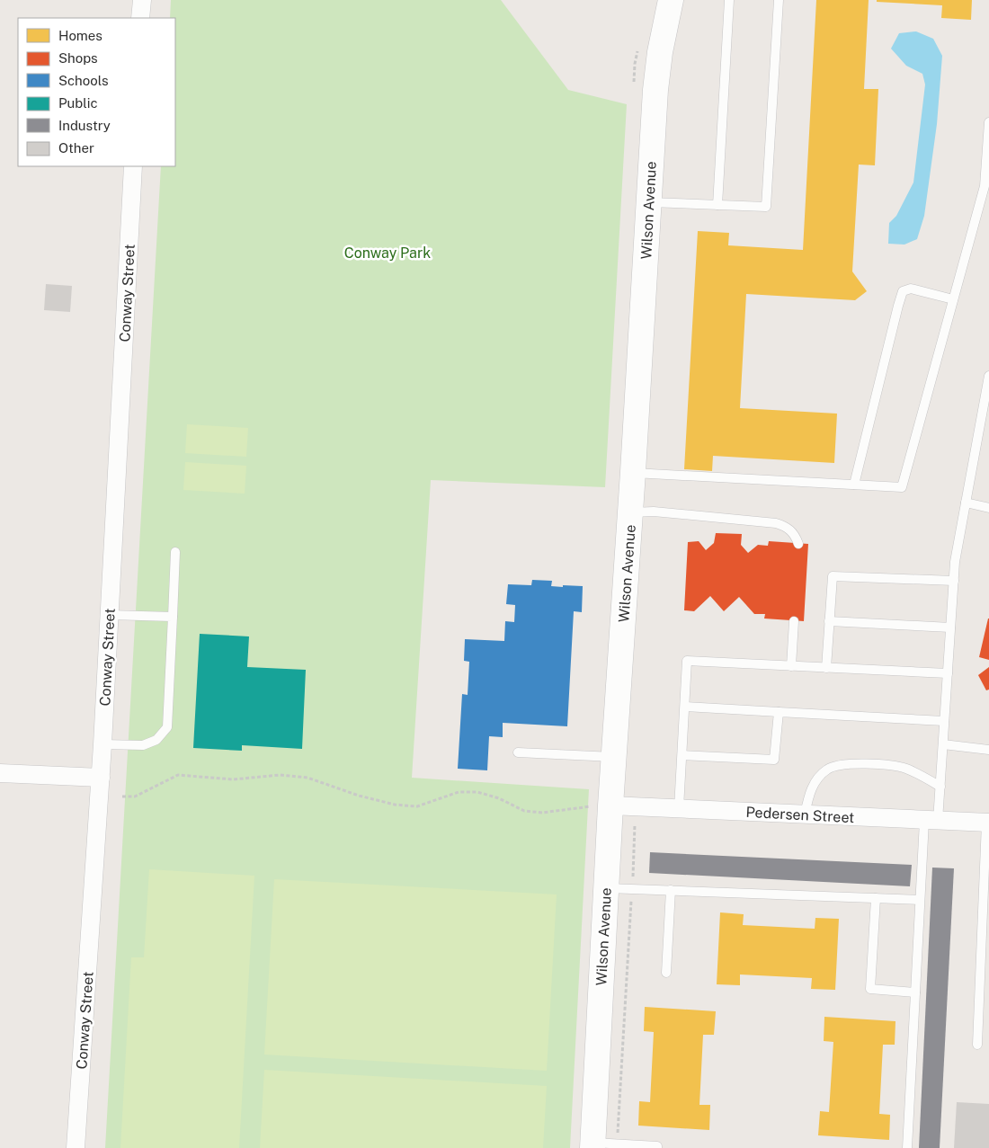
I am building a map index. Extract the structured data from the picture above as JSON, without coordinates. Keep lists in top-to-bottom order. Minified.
{"streets":{"street":["Wilson Avenue","Conway Street","Pedersen Street"]},"crossings":[["Wilson Avenue","Pedersen Street"]],"parks":["Conway Park"],"legend":["Homes","Shops","Schools","Public","Industry","Other"]}
